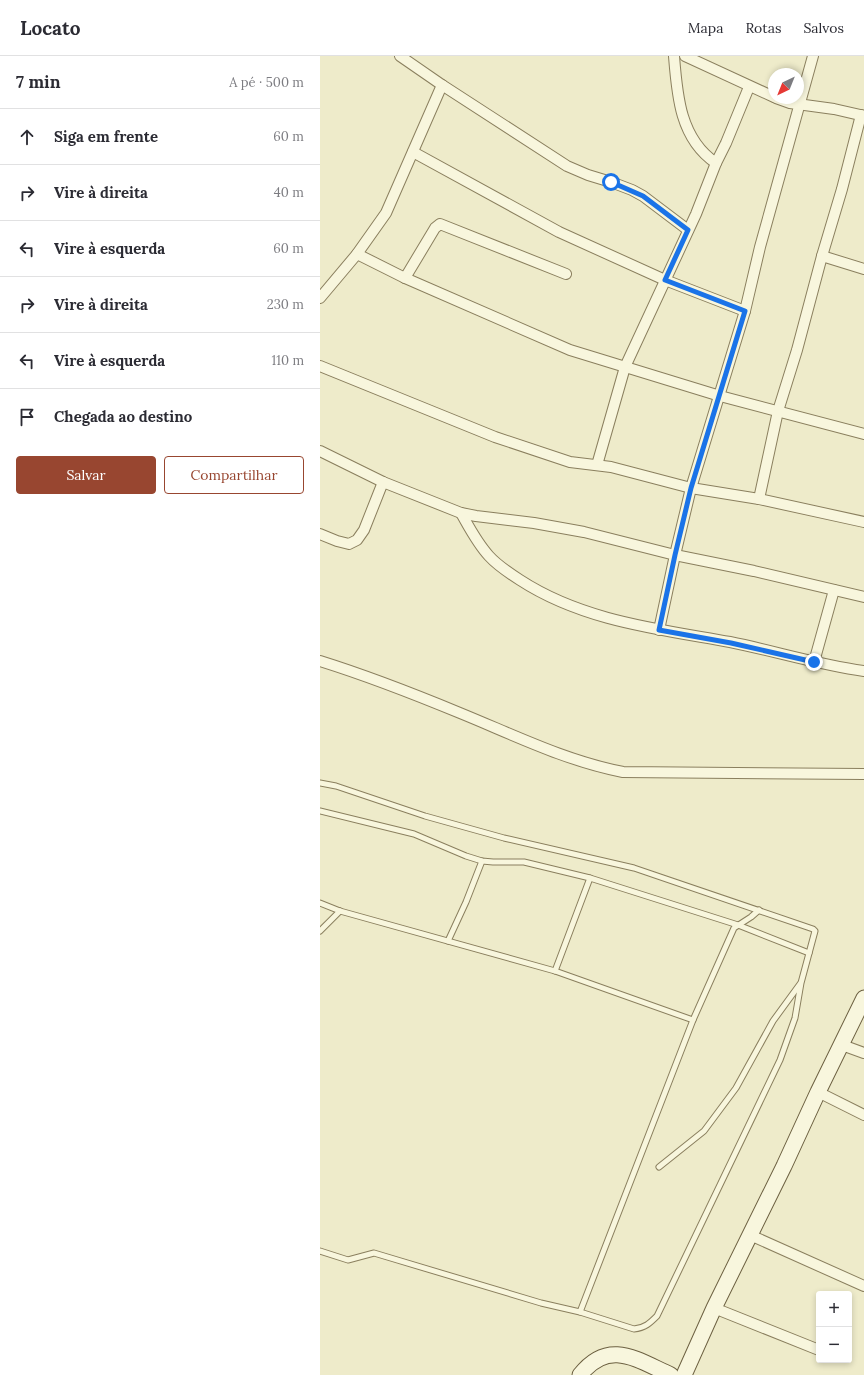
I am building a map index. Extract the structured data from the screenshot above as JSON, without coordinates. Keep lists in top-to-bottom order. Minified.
{"north":"bottom left","page":{"header":"Locato","nav":["Mapa","Rotas","Salvos"],"heading":["7 min","A pé · 500 m"],"list":[["Siga em frente","60 m"],["Vire à direita","40 m"],["Vire à esquerda","60 m"],["Vire à direita","230 m"],["Vire à esquerda","110 m"],"Chegada ao destino"],"buttons":["Salvar","Compartilhar"],"map_buttons":["+","−"]}}
